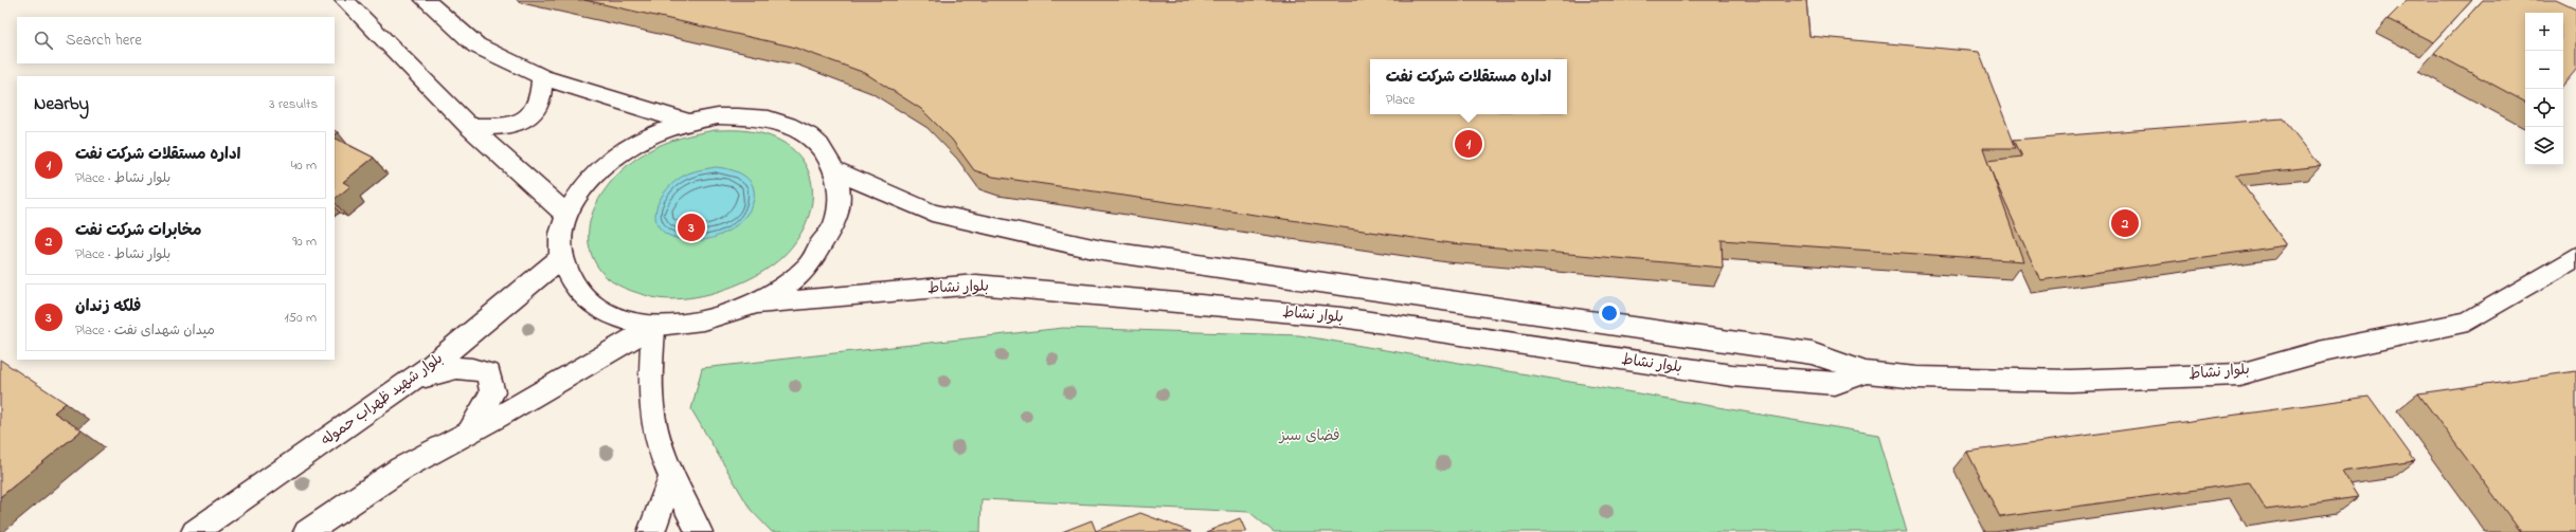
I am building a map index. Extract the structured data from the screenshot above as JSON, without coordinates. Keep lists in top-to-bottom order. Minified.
{"streets":{"main road":["بلوار نشاط","بلوار شهید ظهراب حموله"]},"parks":["فضای سبز"],"page":{"map_buttons":["+","−"],"search":"Search here","popup":["اداره مستقلات شرکت نفت","Place"],"heading":["Nearby","3 results"],"pins":["1","2","3"],"list":[{"mark":"1","name":"اداره مستقلات شرکت نفت","note":"Place · بلوار نشاط","value":"40 m"},{"mark":"2","name":"مخابرات شرکت نفت","note":"Place · بلوار نشاط","value":"90 m"},{"mark":"3","name":"فلکه زندان","note":"Place · میدان شهدای نفت","value":"150 m"}]}}
